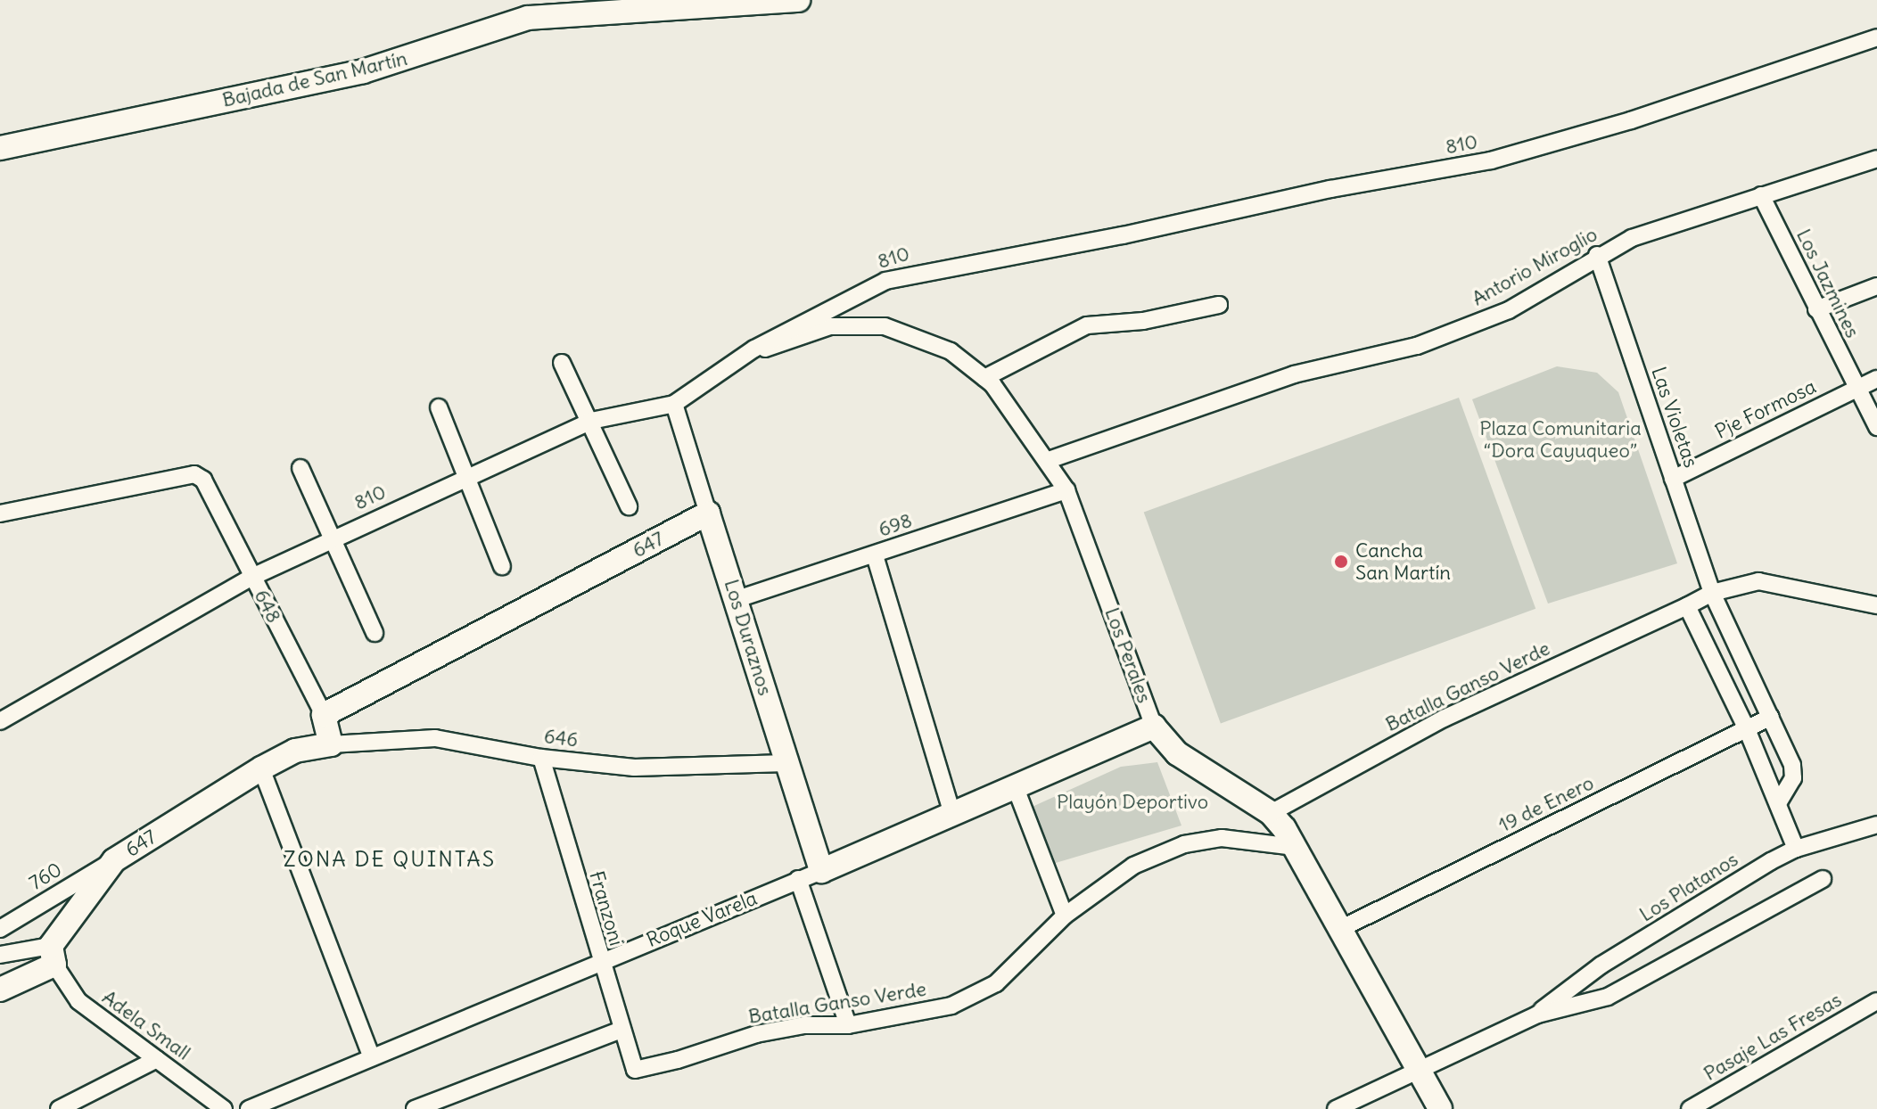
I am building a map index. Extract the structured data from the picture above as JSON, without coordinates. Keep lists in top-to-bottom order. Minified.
{"streets":{"street":["Bajada de San Martín","810","Antorio Miroglio","Los Jazmines","Pje Formosa","Las Violetas","698","647","648","Los Duraznos","Los Perales","Batalla Ganso Verde","646","19 de Enero","760","Los Platanos","Franzoni","Roque Varela","Adela Small","Pasaje Las Fresas"]},"crossings":[["810","648"],["810","Los Duraznos"],["810","Los Perales"],["Antorio Miroglio","Los Jazmines"],["Antorio Miroglio","Las Violetas"],["Antorio Miroglio","Los Perales"],["Los Jazmines","Pje Formosa"],["Pje Formosa","Las Violetas"],["Las Violetas","19 de Enero"],["698","Los Duraznos"],["698","Los Perales"],["647","648"],["647","Los Duraznos"],["647","646"],["647","760"],["647","Adela Small"],["648","646"],["Los Duraznos","646"],["Los Duraznos","Roque Varela"],["Los Perales","Batalla Ganso Verde"],["Los Perales","19 de Enero"],["Los Perales","Los Platanos"],["Los Perales","Roque Varela"],["Batalla Ganso Verde","Franzoni"],["646","Franzoni"],["Franzoni","Roque Varela"]],"districts":["ZONA DE QUINTAS"],"parks":["Plaza Comunitaria “Dora Cayuqueo”","Playón Deportivo"],"places":["Cancha San Martín"]}
